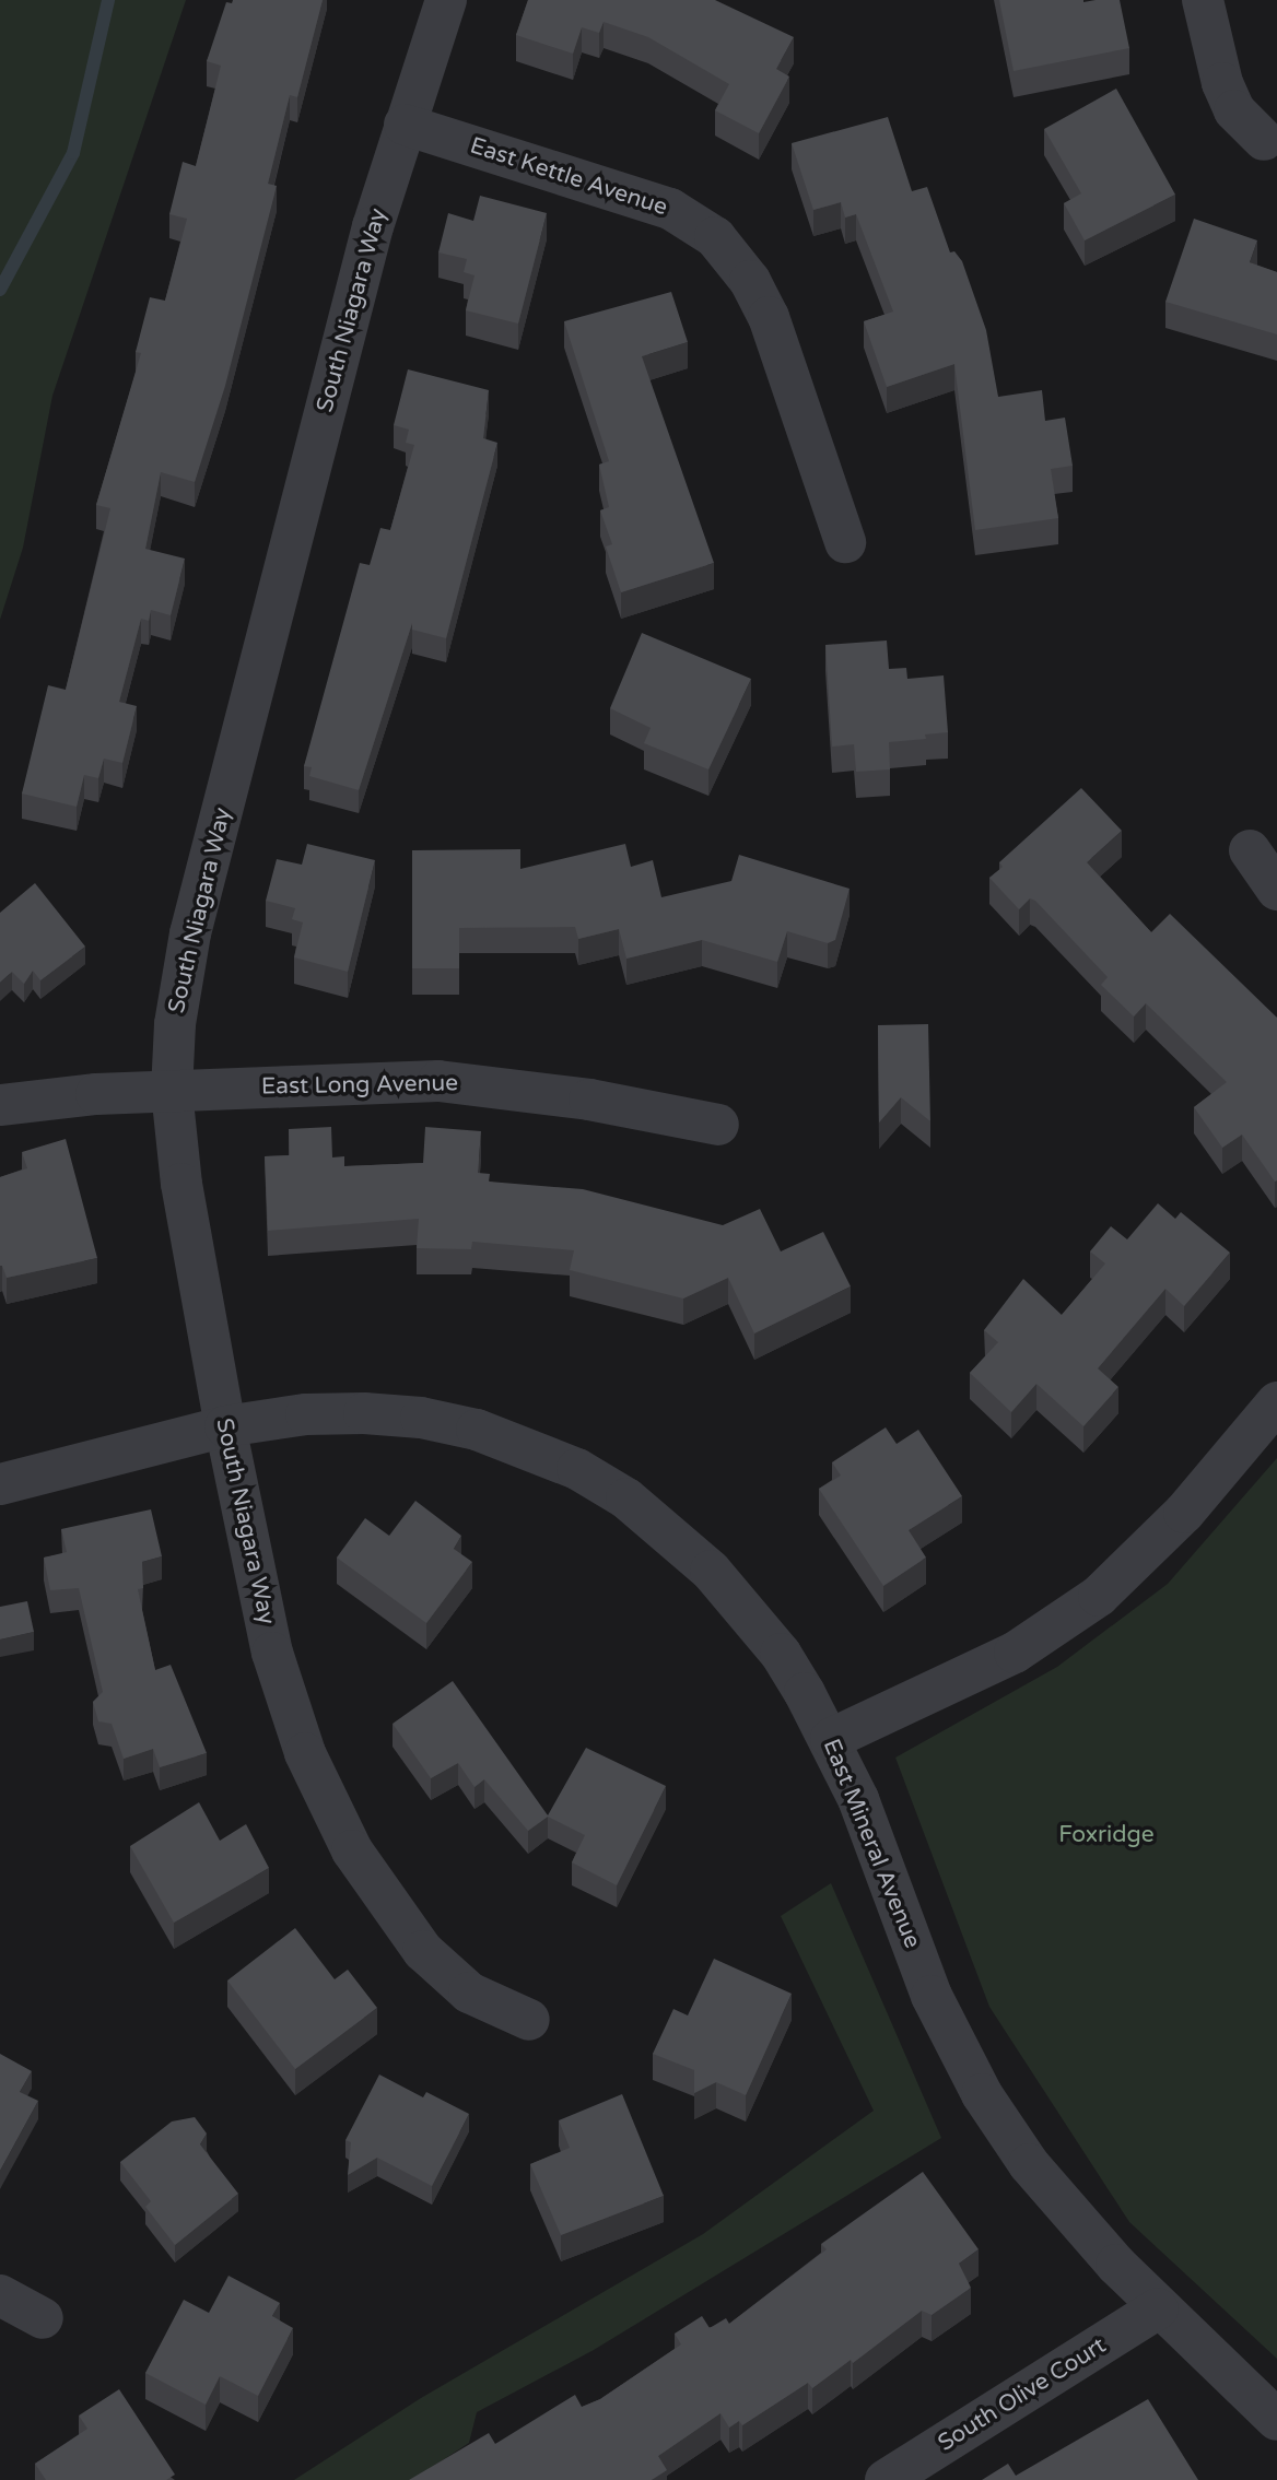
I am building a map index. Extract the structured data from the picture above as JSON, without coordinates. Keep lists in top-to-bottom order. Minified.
{"streets":{"street":["East Kettle Avenue","South Niagara Way","East Long Avenue","East Mineral Avenue","South Olive Court"]},"crossings":[["East Kettle Avenue","South Niagara Way"],["South Niagara Way","East Long Avenue"],["South Niagara Way","East Mineral Avenue"],["East Mineral Avenue","South Olive Court"]],"parks":["Foxridge"]}
